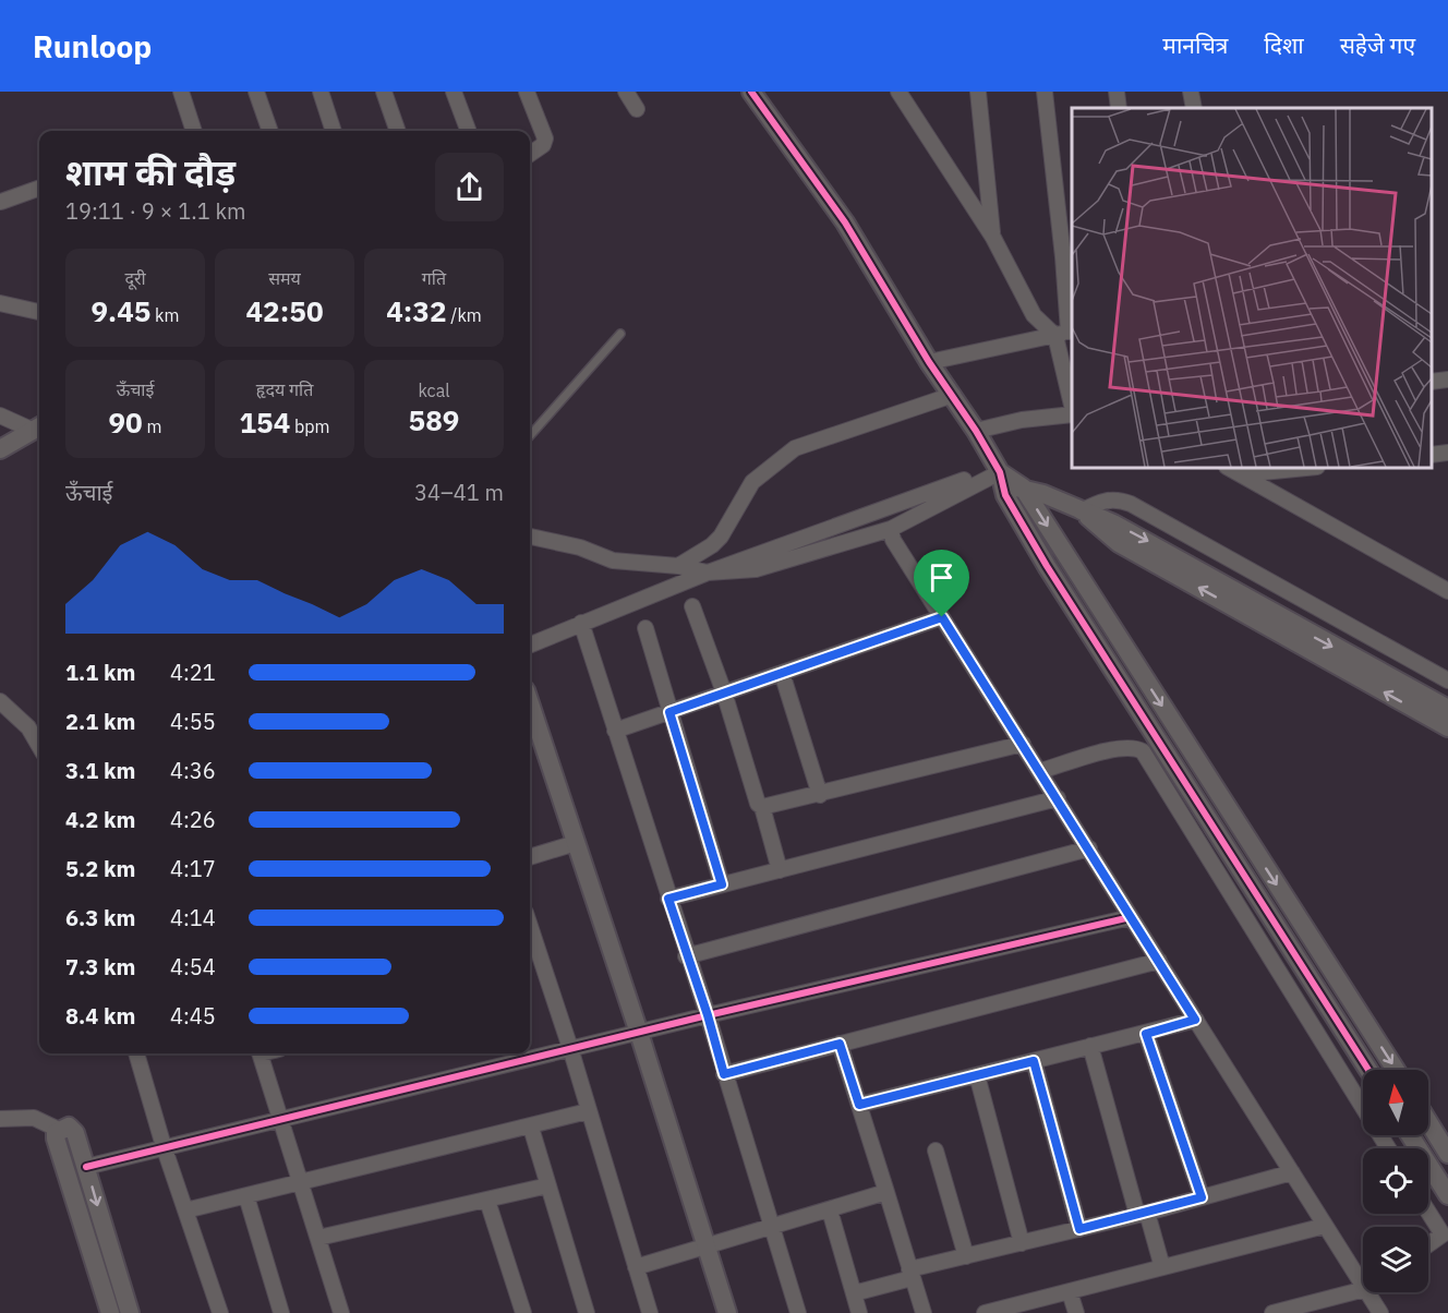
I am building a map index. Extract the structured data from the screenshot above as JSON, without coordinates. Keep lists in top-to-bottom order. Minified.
{"north":"top","page":{"header":"Runloop","nav":["मानचित्र","दिशा","सहेजे गए"],"heading":["शाम की दौड़","19:11 · 9 × 1.1 km"],"stats":[["दूरी","9.45 km"],["समय","42:50"],["गति","4:32 /km"],["ऊँचाई","90 m"],["हृदय गति","154 bpm"],["kcal","589"]],"chart":["ऊँचाई","34–41 m"],"list":[{"name":"1.1 km","note":"4:21"},{"name":"2.1 km","note":"4:55"},{"name":"3.1 km","note":"4:36"},{"name":"4.2 km","note":"4:26"},{"name":"5.2 km","note":"4:17"},{"name":"6.3 km","note":"4:14"},{"name":"7.3 km","note":"4:54"},{"name":"8.4 km","note":"4:45"}]}}
